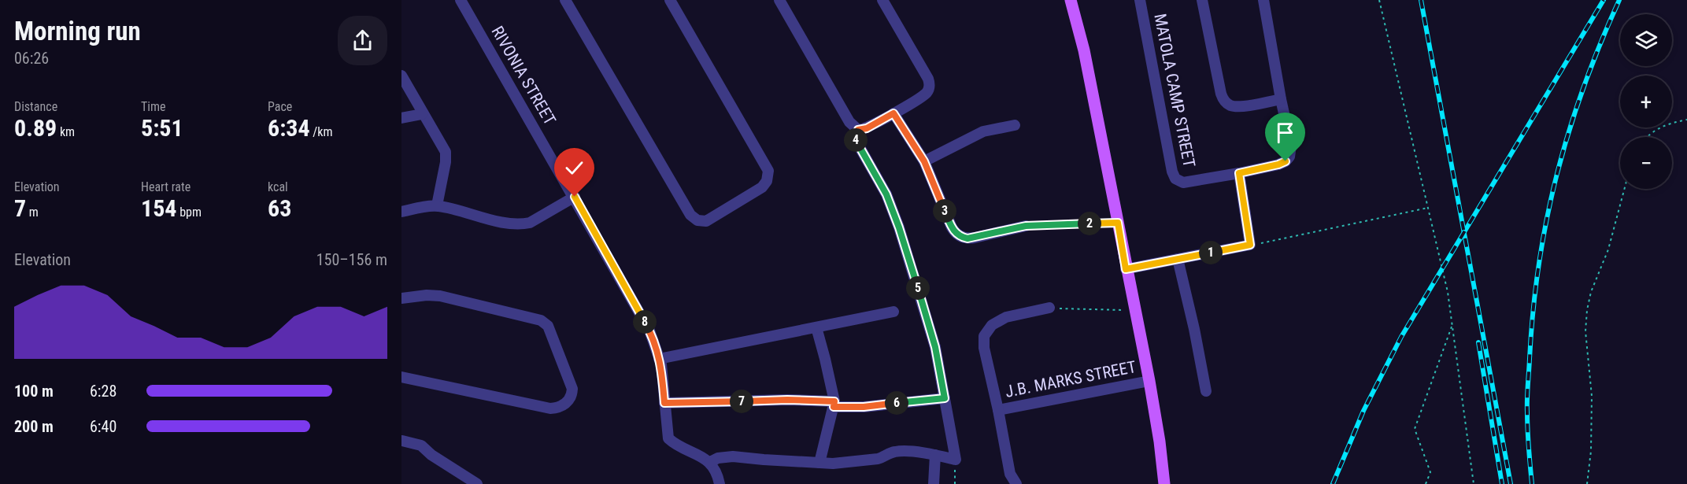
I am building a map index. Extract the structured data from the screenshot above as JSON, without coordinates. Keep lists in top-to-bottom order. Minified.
{"streets":{"street":["RIVONIA STREET","MATOLA CAMP STREET","J.B. MARKS STREET"]},"page":{"heading":["Morning run","06:26"],"map_buttons":["+","−"],"stats":[["Distance","0.89 km"],["Time","5:51"],["Pace","6:34 /km"],["Elevation","7 m"],["Heart rate","154 bpm"],["kcal","63"]],"pins":["4","3","2","1","5","8","7","6"],"chart":["Elevation","150–156 m"],"list":[{"name":"100 m","note":"6:28"},{"name":"200 m","note":"6:40"}]}}
